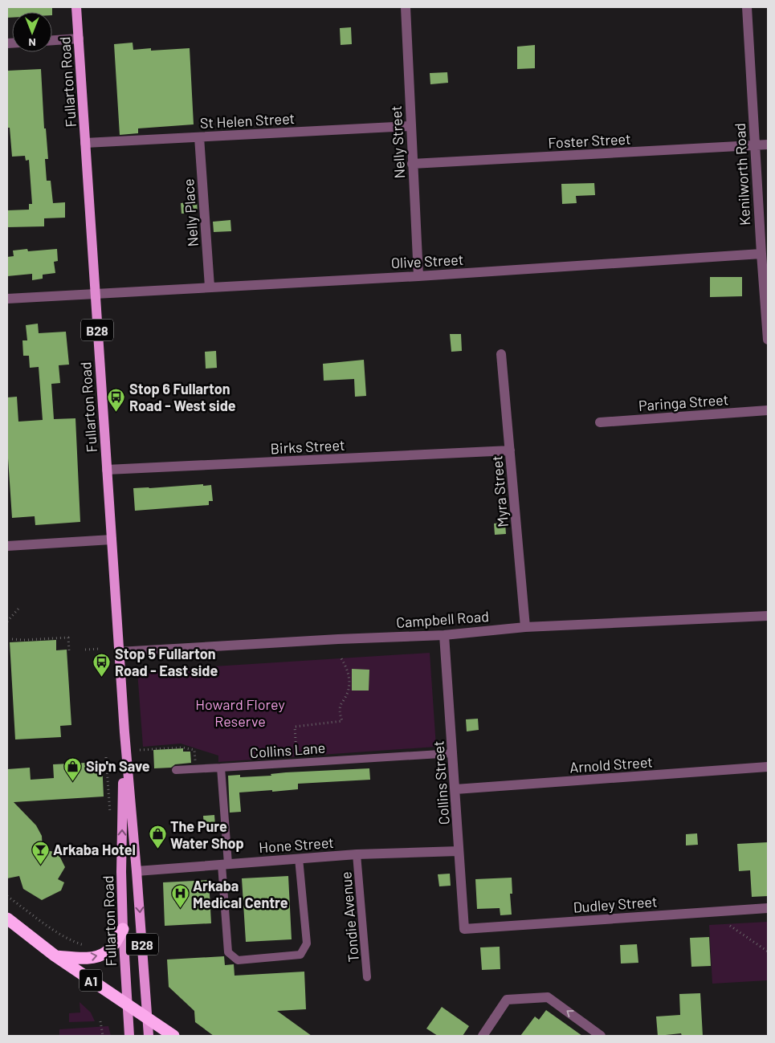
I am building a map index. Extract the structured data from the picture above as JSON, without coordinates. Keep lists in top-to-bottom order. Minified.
{"streets":{"highway":["A1"],"main road":["Fullarton Road","B28"],"street":["St Helen Street","Foster Street","Nelly Street","Kenilworth Road","Nelly Place","Olive Street","Paringa Street","Birks Street","Myra Street","Campbell Road","Arnold Street","Collins Street","Hone Street","Dudley Street"],"lane":["Collins Lane","Tondie Avenue"]},"crossings":[["Fullarton Road","St Helen Street"],["Fullarton Road","Olive Street"],["Fullarton Road","Birks Street"],["Fullarton Road","Campbell Road"],["Fullarton Road","Hone Street"],["Fullarton Road","A1"],["St Helen Street","Nelly Street"],["St Helen Street","Nelly Place"],["Foster Street","Nelly Street"],["Foster Street","Kenilworth Road"],["Nelly Street","Olive Street"],["Kenilworth Road","Olive Street"],["Nelly Place","Olive Street"],["Birks Street","Myra Street"],["Myra Street","Campbell Road"],["Campbell Road","Collins Street"],["Collins Lane","Collins Street"],["Arnold Street","Collins Street"],["Collins Street","Hone Street"],["Collins Street","Dudley Street"],["Hone Street","Tondie Avenue"]],"parks":["Howard Florey Reserve"],"places":{"bus stop":["Stop 6 Fullarton Road - West side","Stop 5 Fullarton Road - East side"],"shop":["Sip'n Save","The Pure Water Shop"],"bar":["Arkaba Hotel"],"hospital":["Arkaba Medical Centre"]},"north":"bottom"}
